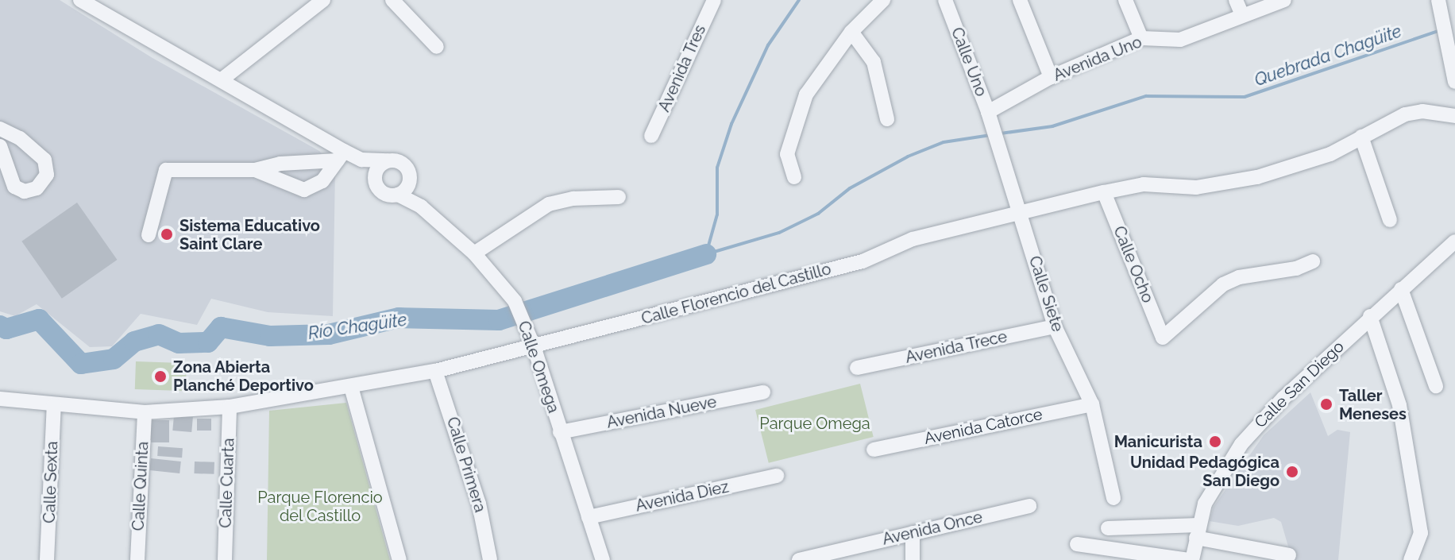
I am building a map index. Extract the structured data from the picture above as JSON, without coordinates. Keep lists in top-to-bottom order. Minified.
{"streets":{"street":["Avenida Uno","Calle Uno","Avenida Tres","Calle Ocho","Calle Florencio del Castillo","Calle Siete","Avenida Trece","Calle Omega","Calle San Diego","Avenida Nueve","Avenida Catorce","Calle Primera","Calle Sexta","Calle Cuarta","Calle Quinta","Avenida Diez","Avenida Once"]},"crossings":[["Avenida Uno","Calle Uno"],["Avenida Uno","Calle Siete"],["Calle Uno","Calle Siete"],["Calle Ocho","Calle Florencio del Castillo"],["Calle Florencio del Castillo","Calle Siete"],["Calle Florencio del Castillo","Calle Omega"],["Calle Florencio del Castillo","Calle Primera"],["Calle Florencio del Castillo","Calle Sexta"],["Calle Florencio del Castillo","Calle Cuarta"],["Calle Florencio del Castillo","Calle Quinta"],["Calle Siete","Avenida Trece"],["Calle Siete","Avenida Catorce"],["Calle Omega","Avenida Nueve"],["Calle Omega","Avenida Diez"]],"water":["Quebrada Chagüite","Río Chagüite"],"parks":["Parque Omega","Parque Florencio del Castillo"],"places":["Sistema Educativo Saint Clare","Zona Abierta Planché Deportivo","Taller Meneses","Manicurista","Unidad Pedagógica San Diego"]}
